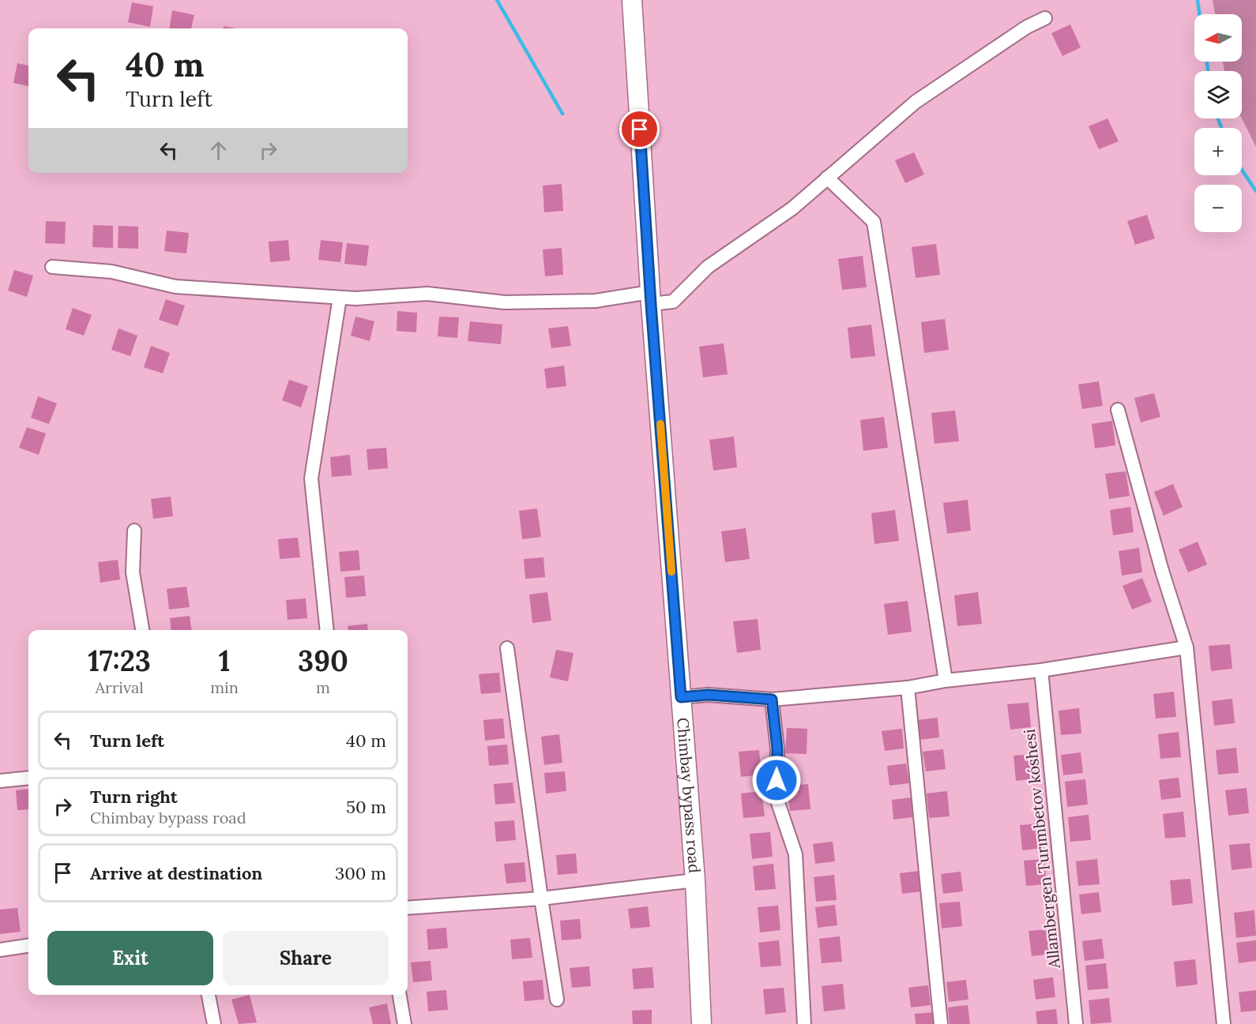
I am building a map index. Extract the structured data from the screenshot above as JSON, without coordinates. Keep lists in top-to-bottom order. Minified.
{"streets":{"main road":["Chimbay bypass road"],"street":["Allambergen Turımbetov kóshesi"]},"north":"left","page":{"map_buttons":["+","−"],"turn":["40 m","Turn left"],"eta":["17:23","Arrival","1","min","390","m"],"list":[{"name":"Turn left","value":"40 m"},{"name":"Turn right","note":"Chimbay bypass road","value":"50 m"},{"name":"Arrive at destination","value":"300 m"}],"buttons":["Exit","Share"]}}
